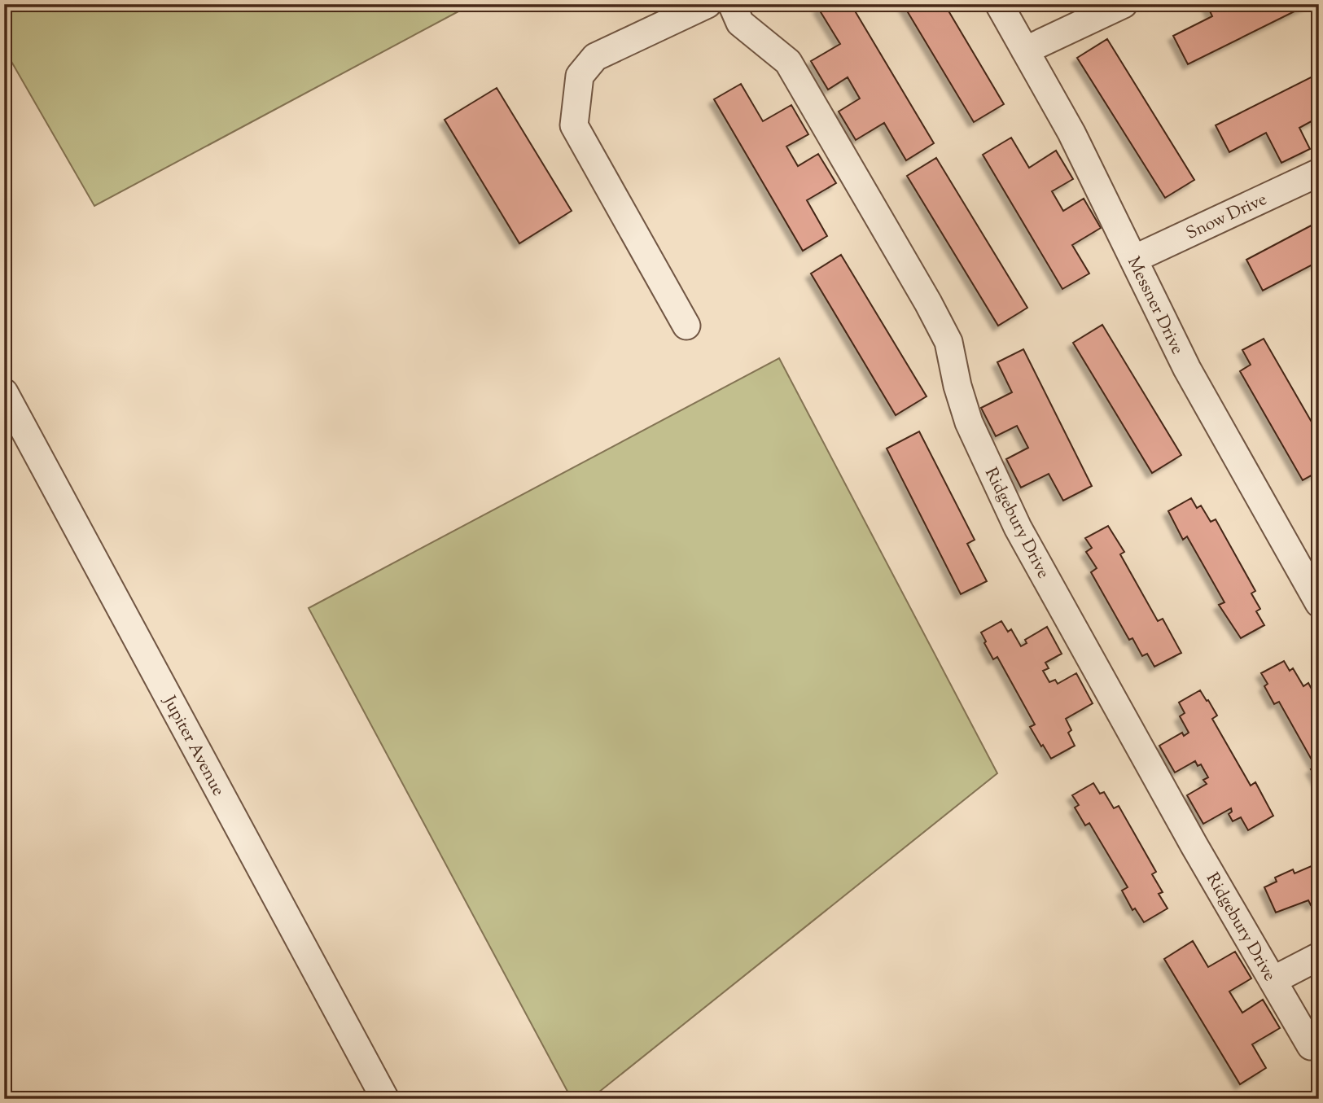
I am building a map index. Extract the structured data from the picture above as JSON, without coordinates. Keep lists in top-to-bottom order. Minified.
{"streets":{"street":["Snow Drive","Messner Drive","Ridgebury Drive","Jupiter Avenue"]},"crossings":[["Snow Drive","Messner Drive"]]}
